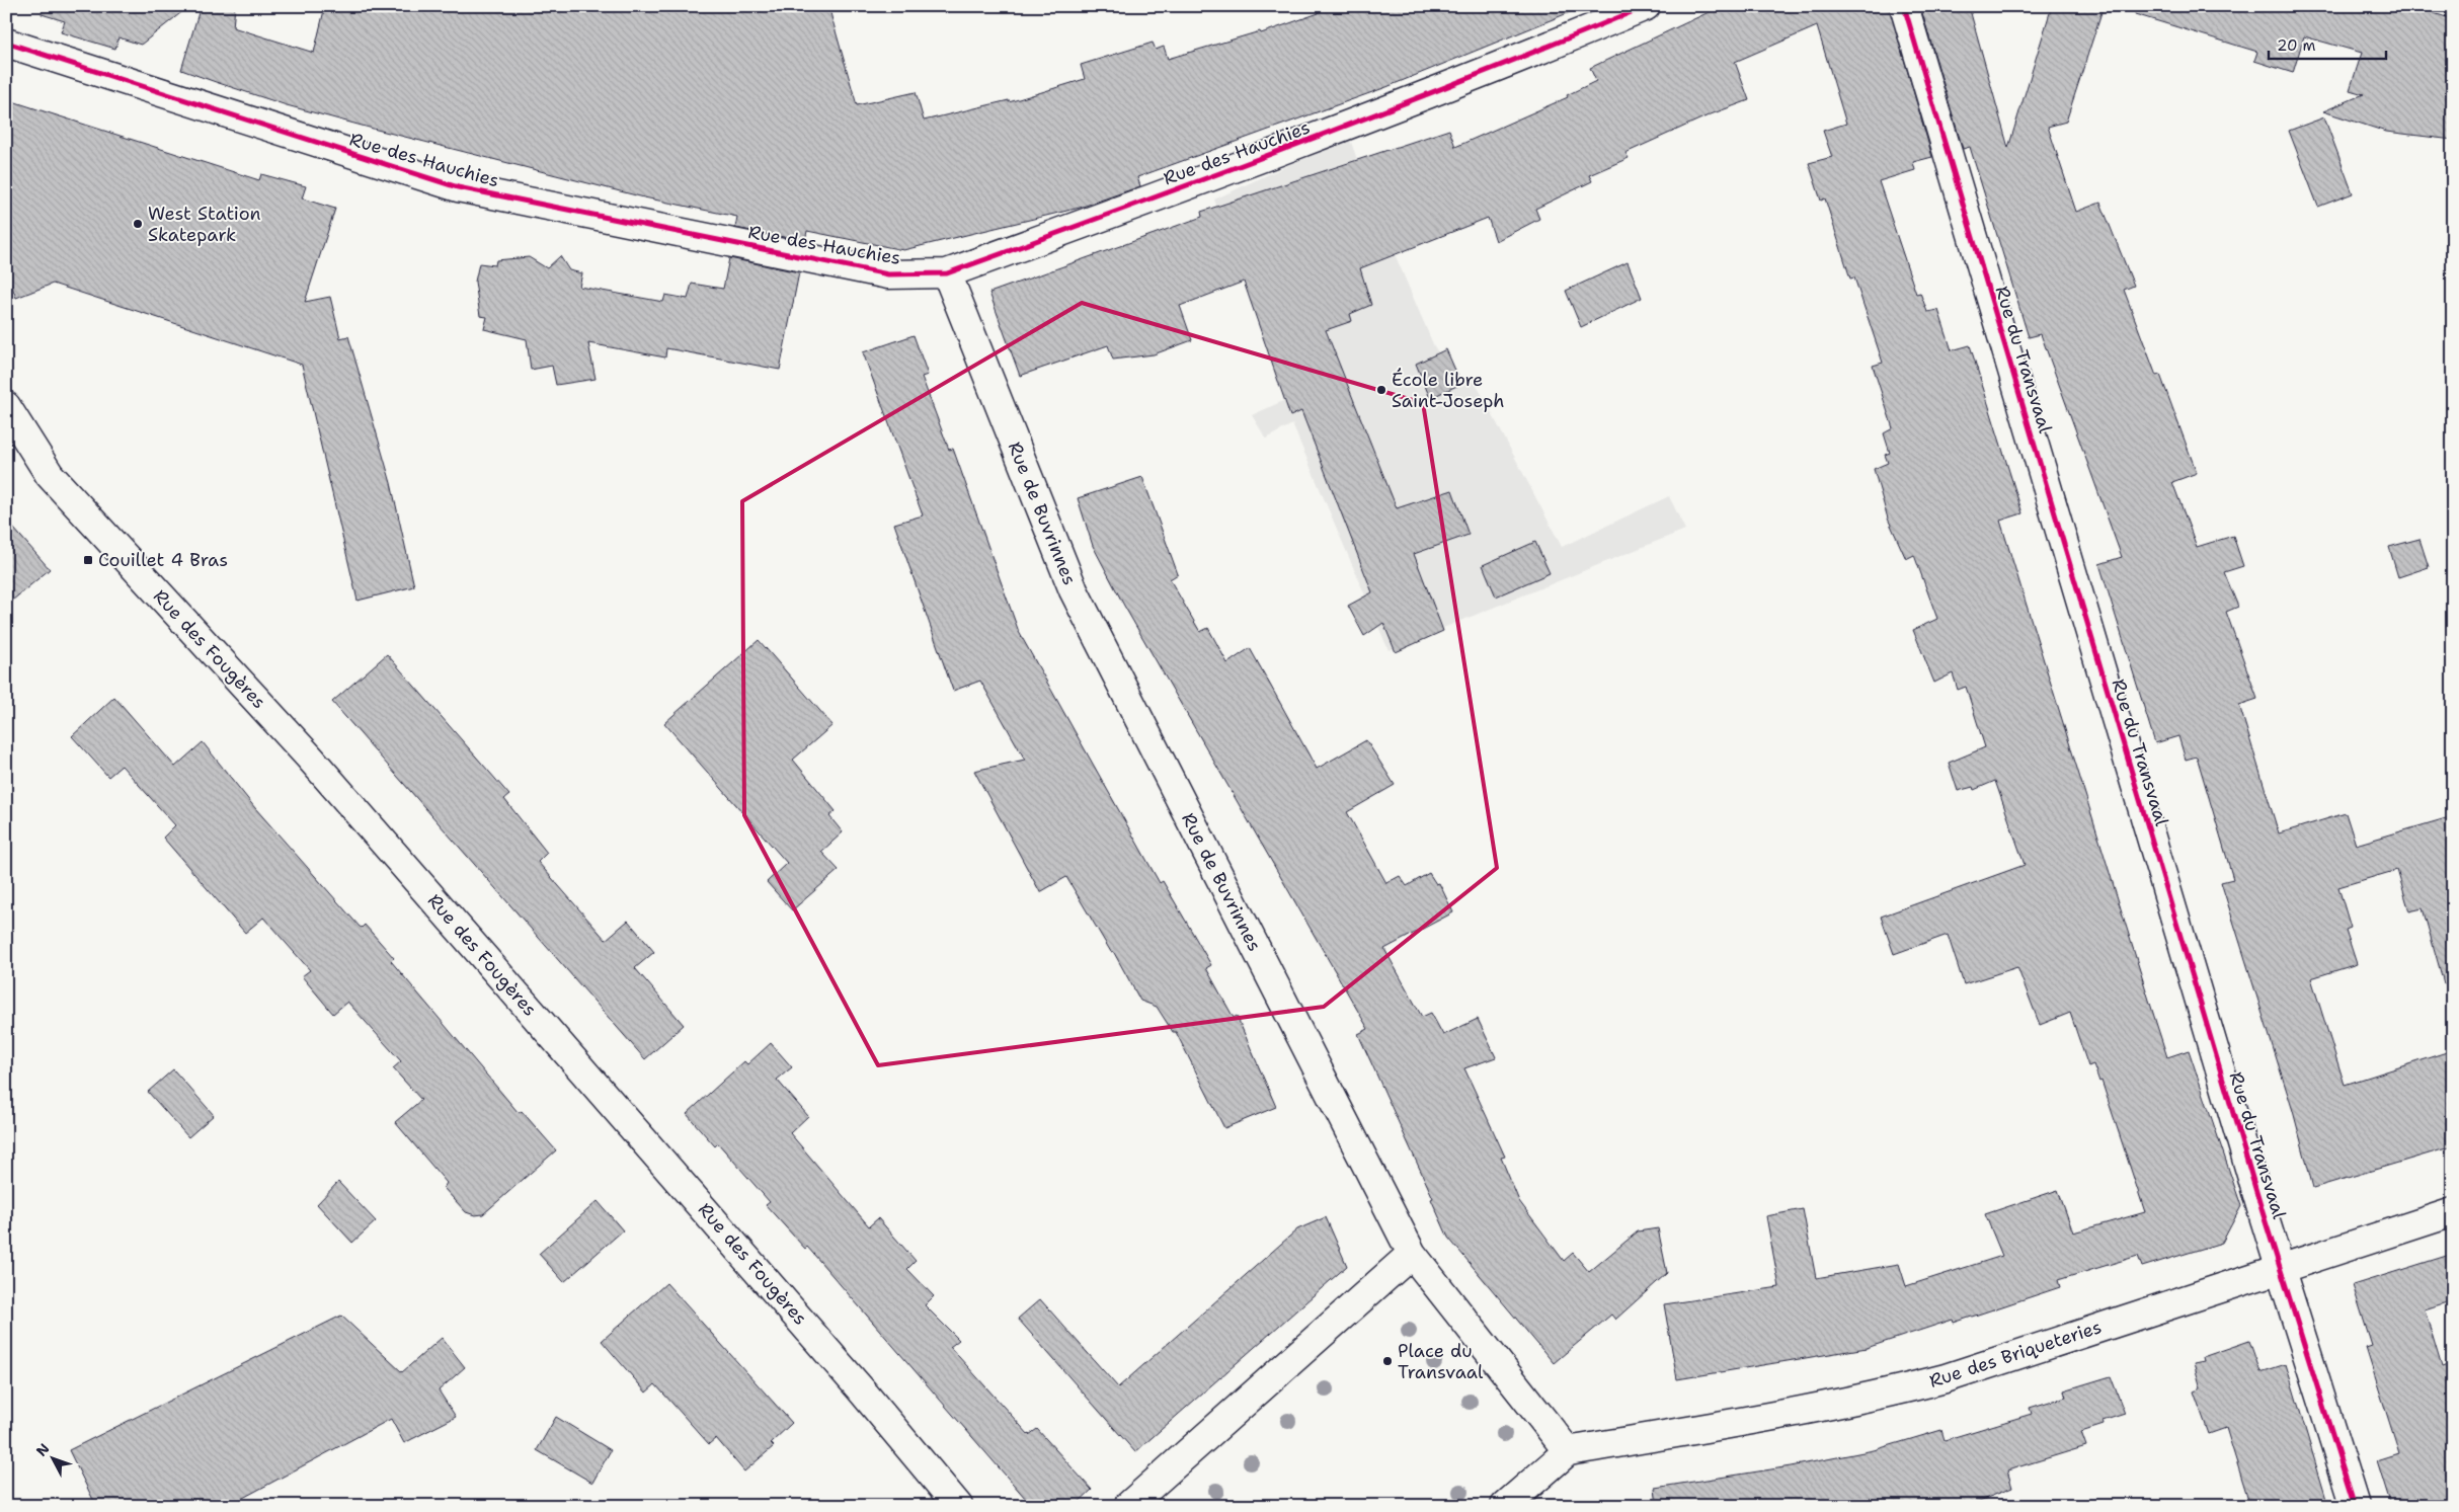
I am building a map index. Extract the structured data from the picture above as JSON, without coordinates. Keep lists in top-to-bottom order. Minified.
{"streets":{"street":["Rue des Hauchies","Rue du Transvaal","Rue de Buvrinnes","Rue des Fougères","Rue des Briqueteries"]},"crossings":[["Rue des Hauchies","Rue de Buvrinnes"],["Rue du Transvaal","Rue des Briqueteries"],["Rue de Buvrinnes","Rue des Briqueteries"]],"places":{"other":["West Station Skatepark","École libre Saint-Joseph","Place du Transvaal"],"transit":["Couillet 4 Bras"]},"scale_bar":"20 m","north":"top left"}
